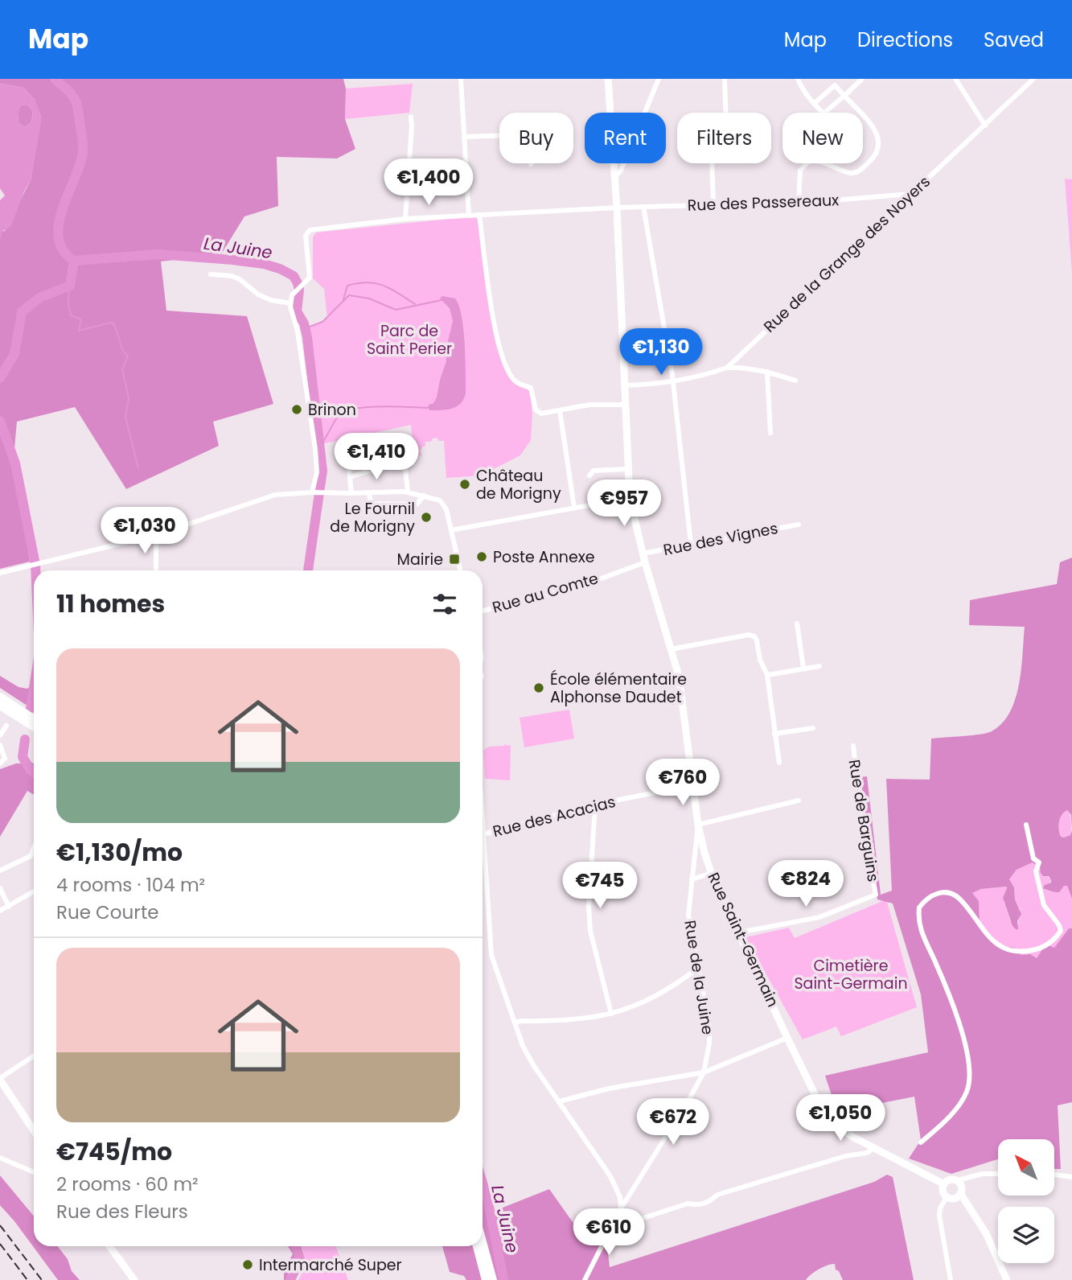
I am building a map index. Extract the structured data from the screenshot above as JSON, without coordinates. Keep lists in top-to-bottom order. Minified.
{"streets":{"main road":["Rue Saint-Germain"],"street":["Rue des Passereaux","Rue de la Grange des Noyers","Rue des Vignes","Rue au Comte","Rue des Acacias","Rue de Barguins","Rue de la Juine"]},"crossings":[["Rue des Passereaux","Rue de la Grange des Noyers"],["Rue des Passereaux","Rue Saint-Germain"],["Rue de la Grange des Noyers","Rue Saint-Germain"],["Rue des Vignes","Rue Saint-Germain"],["Rue au Comte","Rue Saint-Germain"],["Rue des Acacias","Rue Saint-Germain"],["Rue de Barguins","Rue Saint-Germain"],["Rue Saint-Germain","Rue de la Juine"]],"water":["La Juine"],"parks":["Parc de Saint Perier","Cimetière Saint-Germain"],"places":{"other":["Brinon","Château de Morigny","Le Fournil de Morigny","Poste Annexe","École élémentaire Alphonse Daudet","Intermarché Super"],"transit":["Mairie"]},"north":"top left","page":{"header":"Map","nav":["Map","Directions","Saved"],"chip":["Buy","Rent","Filters","New"],"price":["€1,400","€1,130","€1,410","€957","€1,030","€760","€824","€745","€1,050","€672","€610"],"heading":"11 homes","list":[{"name":"€1,130/mo","note":"4 rooms · 104 m² · Rue Courte"},{"name":"€745/mo","note":"2 rooms · 60 m² · Rue des Fleurs"}]}}
